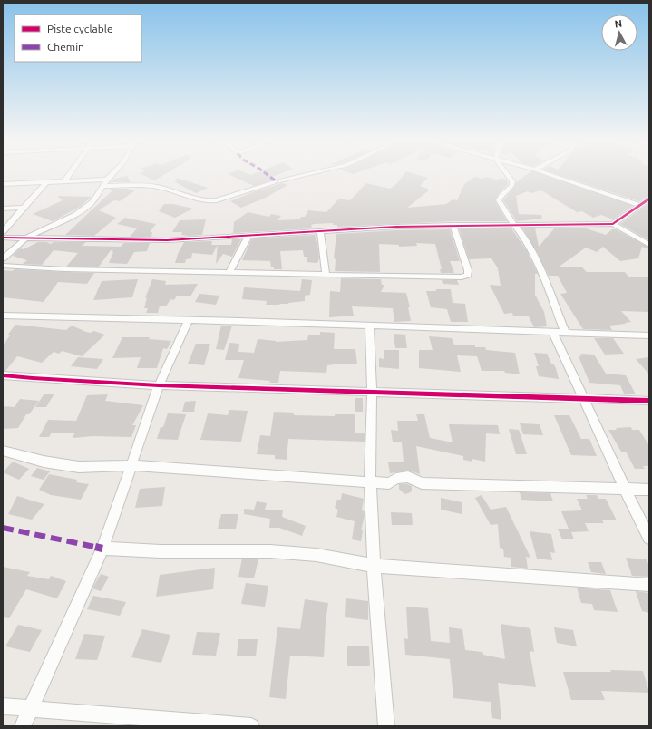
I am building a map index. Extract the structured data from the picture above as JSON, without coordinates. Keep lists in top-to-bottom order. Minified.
{"legend":["Piste cyclable","Chemin"],"north":"top"}
